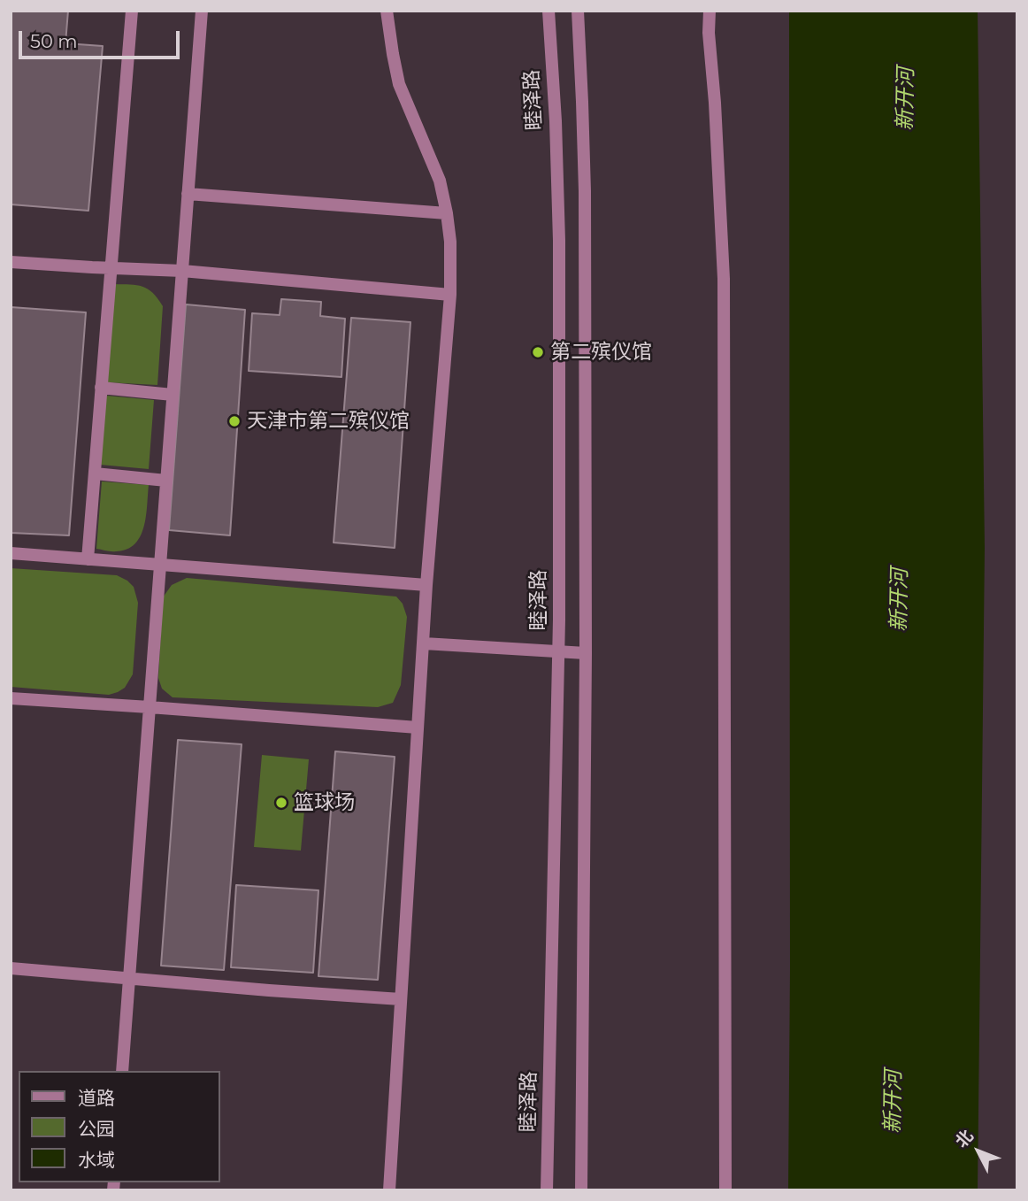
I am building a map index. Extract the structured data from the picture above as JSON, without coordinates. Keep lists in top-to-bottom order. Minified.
{"streets":{"street":["睦泽路"]},"water":["新开河"],"places":["第二殡仪馆","天津市第二殡仪馆","篮球场"],"legend":["道路","公园","水域"],"scale_bar":"50 m","north":"top left"}
